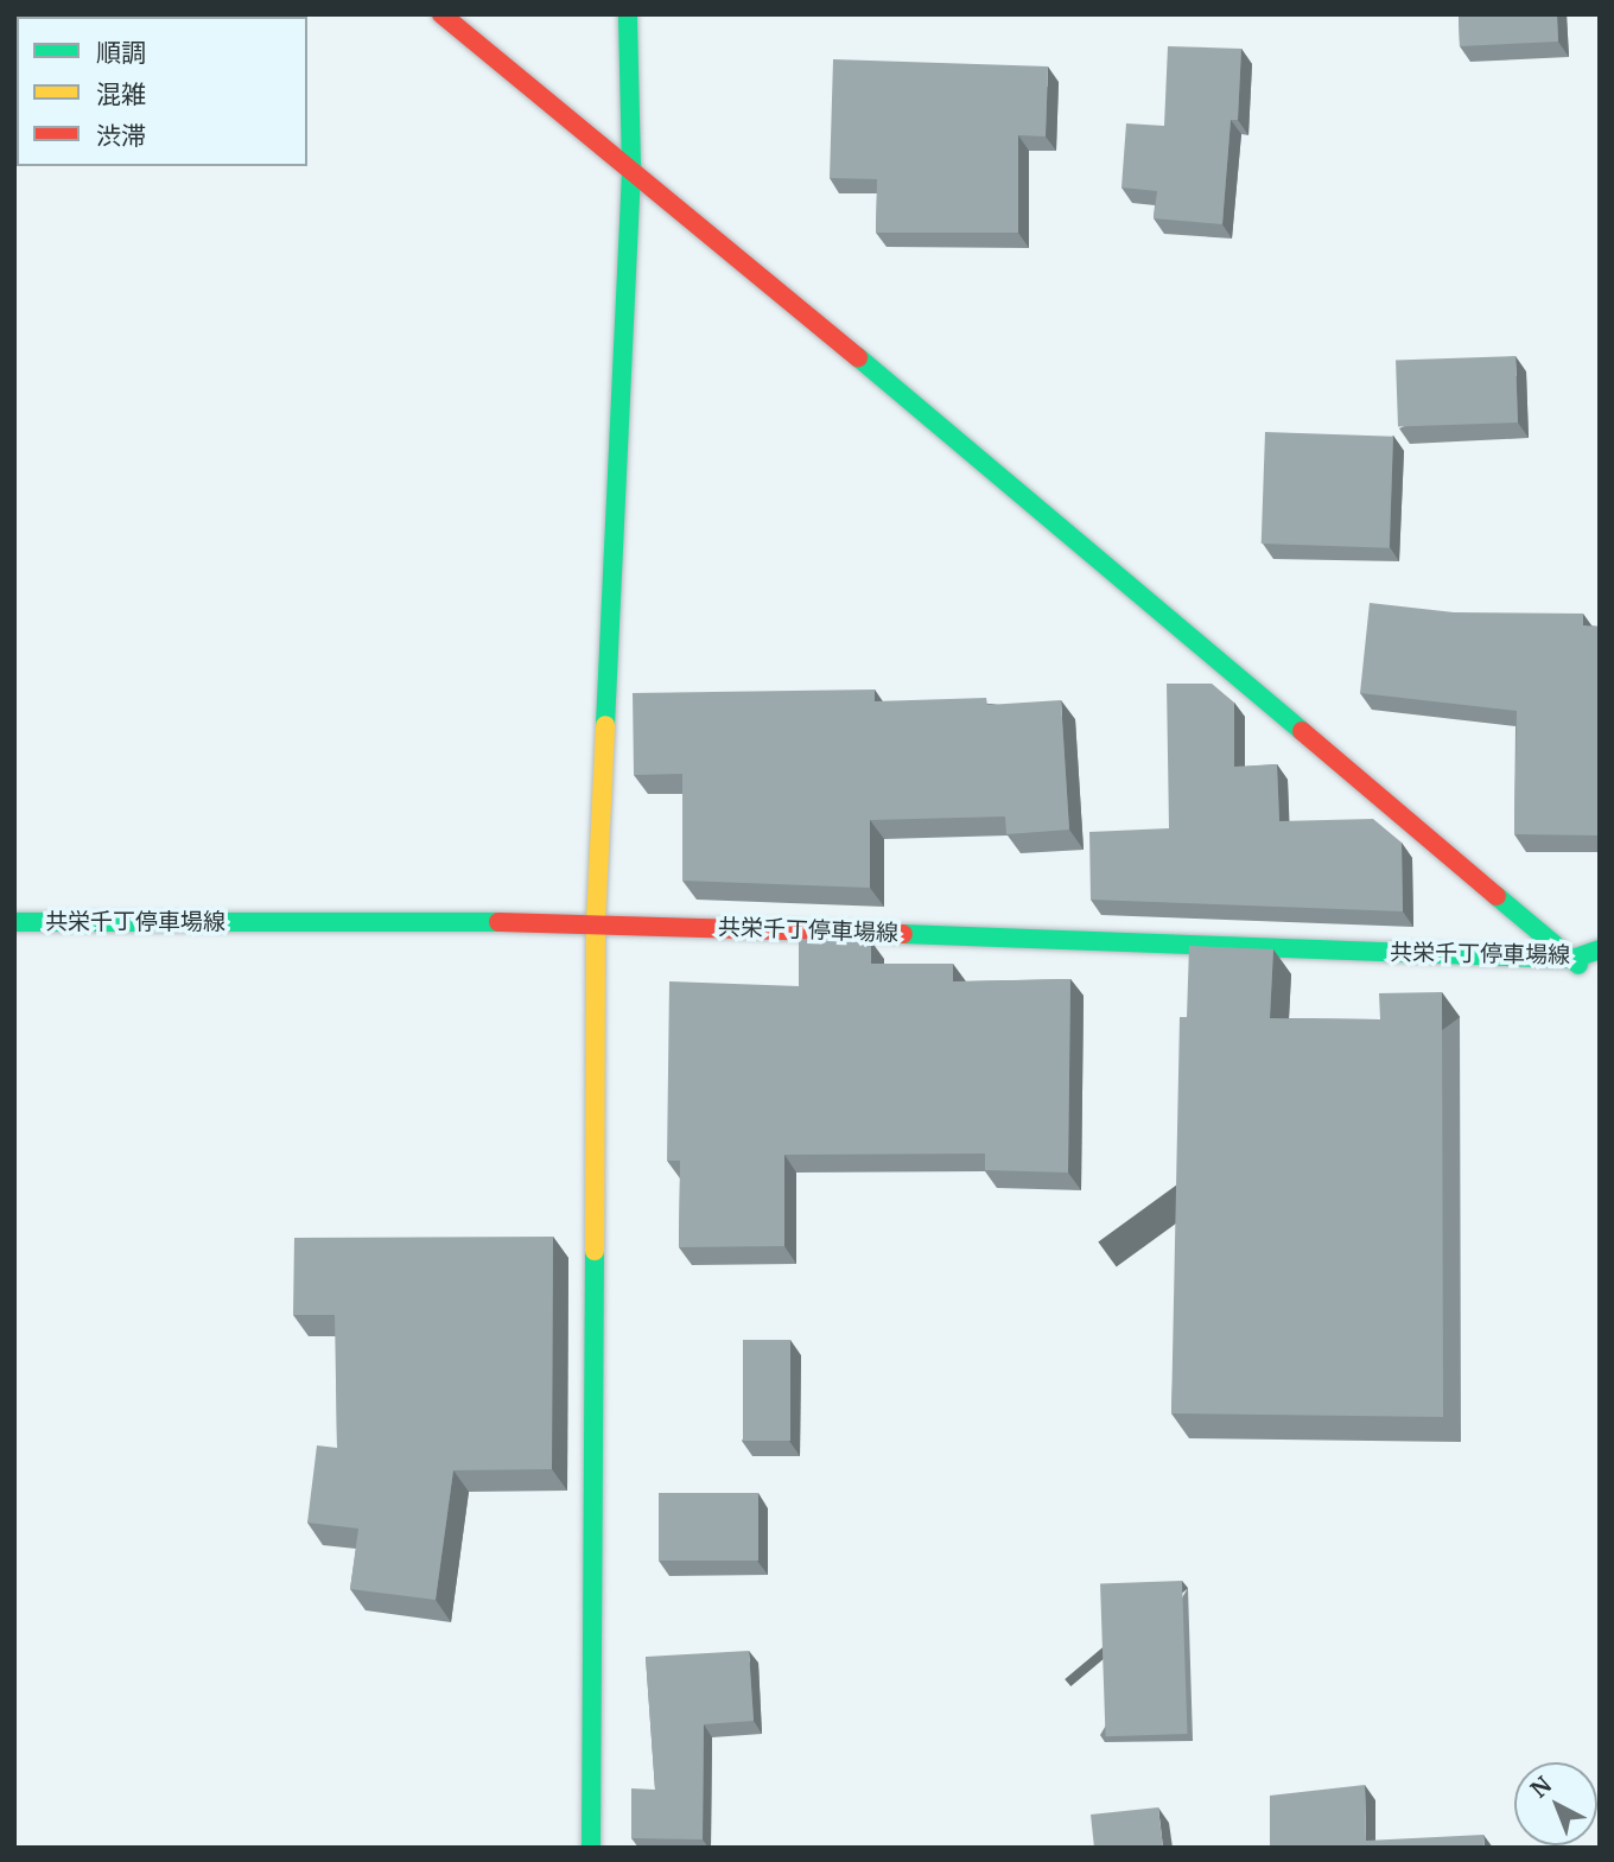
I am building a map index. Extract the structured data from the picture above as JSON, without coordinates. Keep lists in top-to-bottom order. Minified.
{"streets":{"street":["共栄千丁停車場線"]},"legend":["順調","混雑","渋滞"],"north":"top left"}
